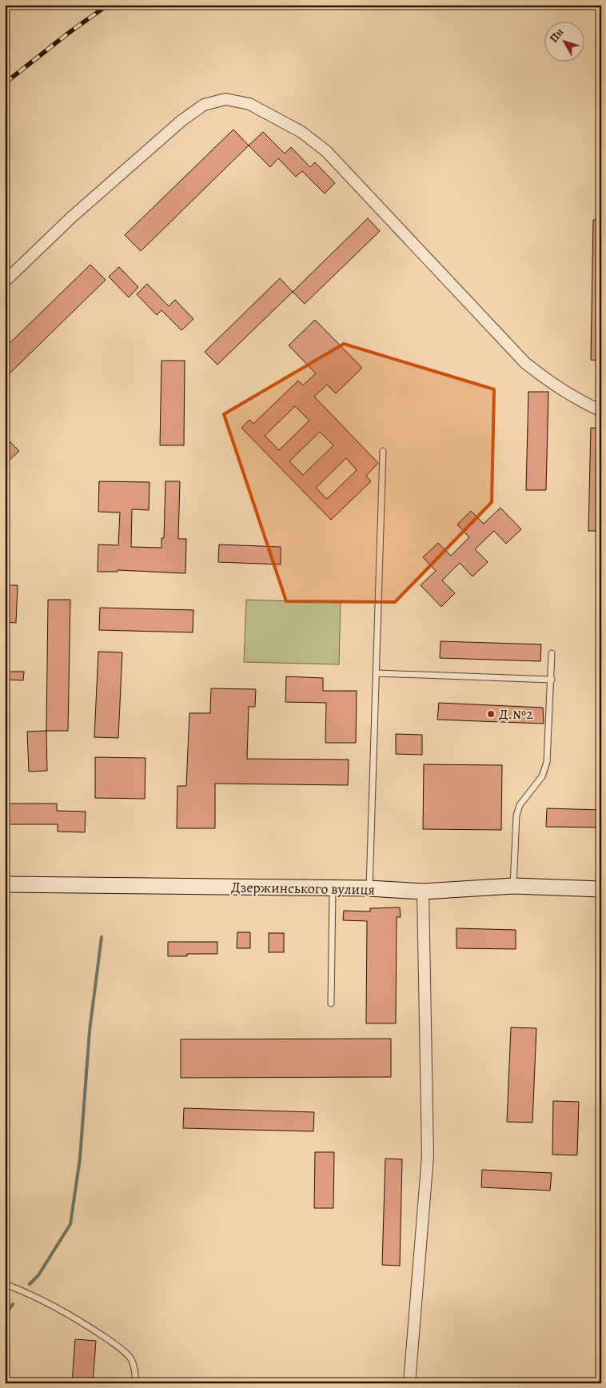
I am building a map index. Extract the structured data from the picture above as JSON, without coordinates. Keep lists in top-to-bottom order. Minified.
{"streets":{"main road":["Дзержинського вулиця"]},"places":["Д.№2"],"north":"top left"}
